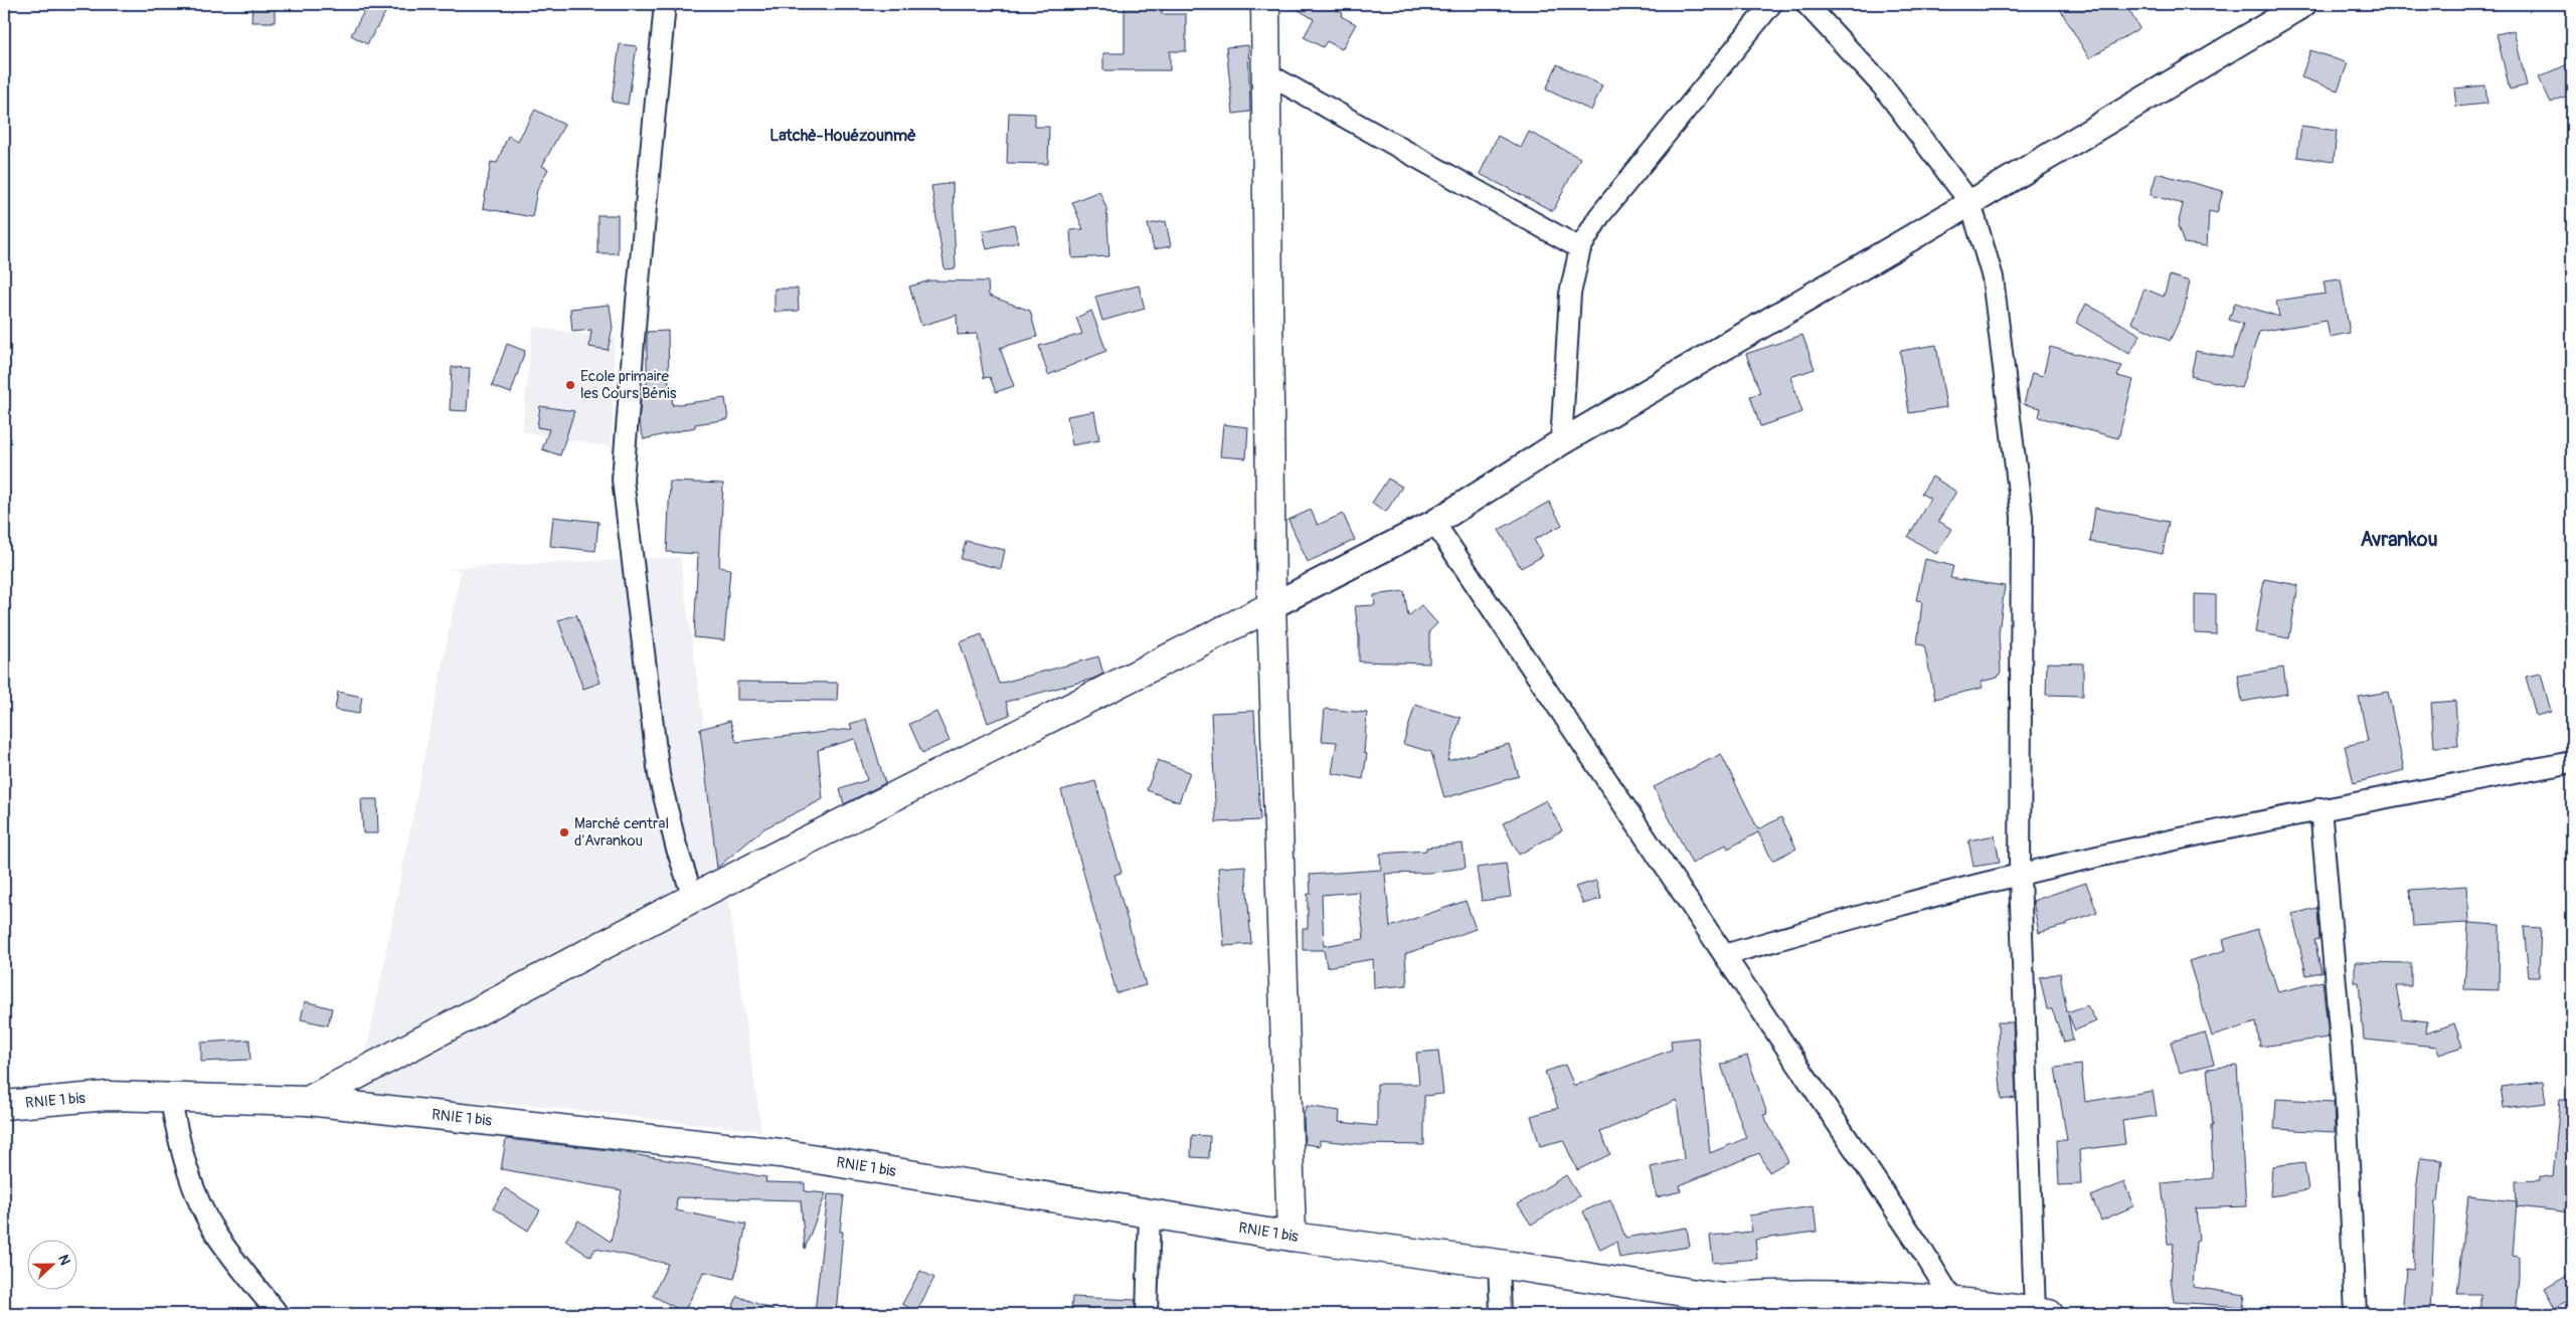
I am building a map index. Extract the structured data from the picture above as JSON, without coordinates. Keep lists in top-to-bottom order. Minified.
{"streets":{"main road":["RNIE 1 bis"]},"districts":["Latchè-Houézounmè","Avrankou"],"places":["Ecole primaire les Cours Bénis","Marché central d'Avrankou"],"north":"right"}
